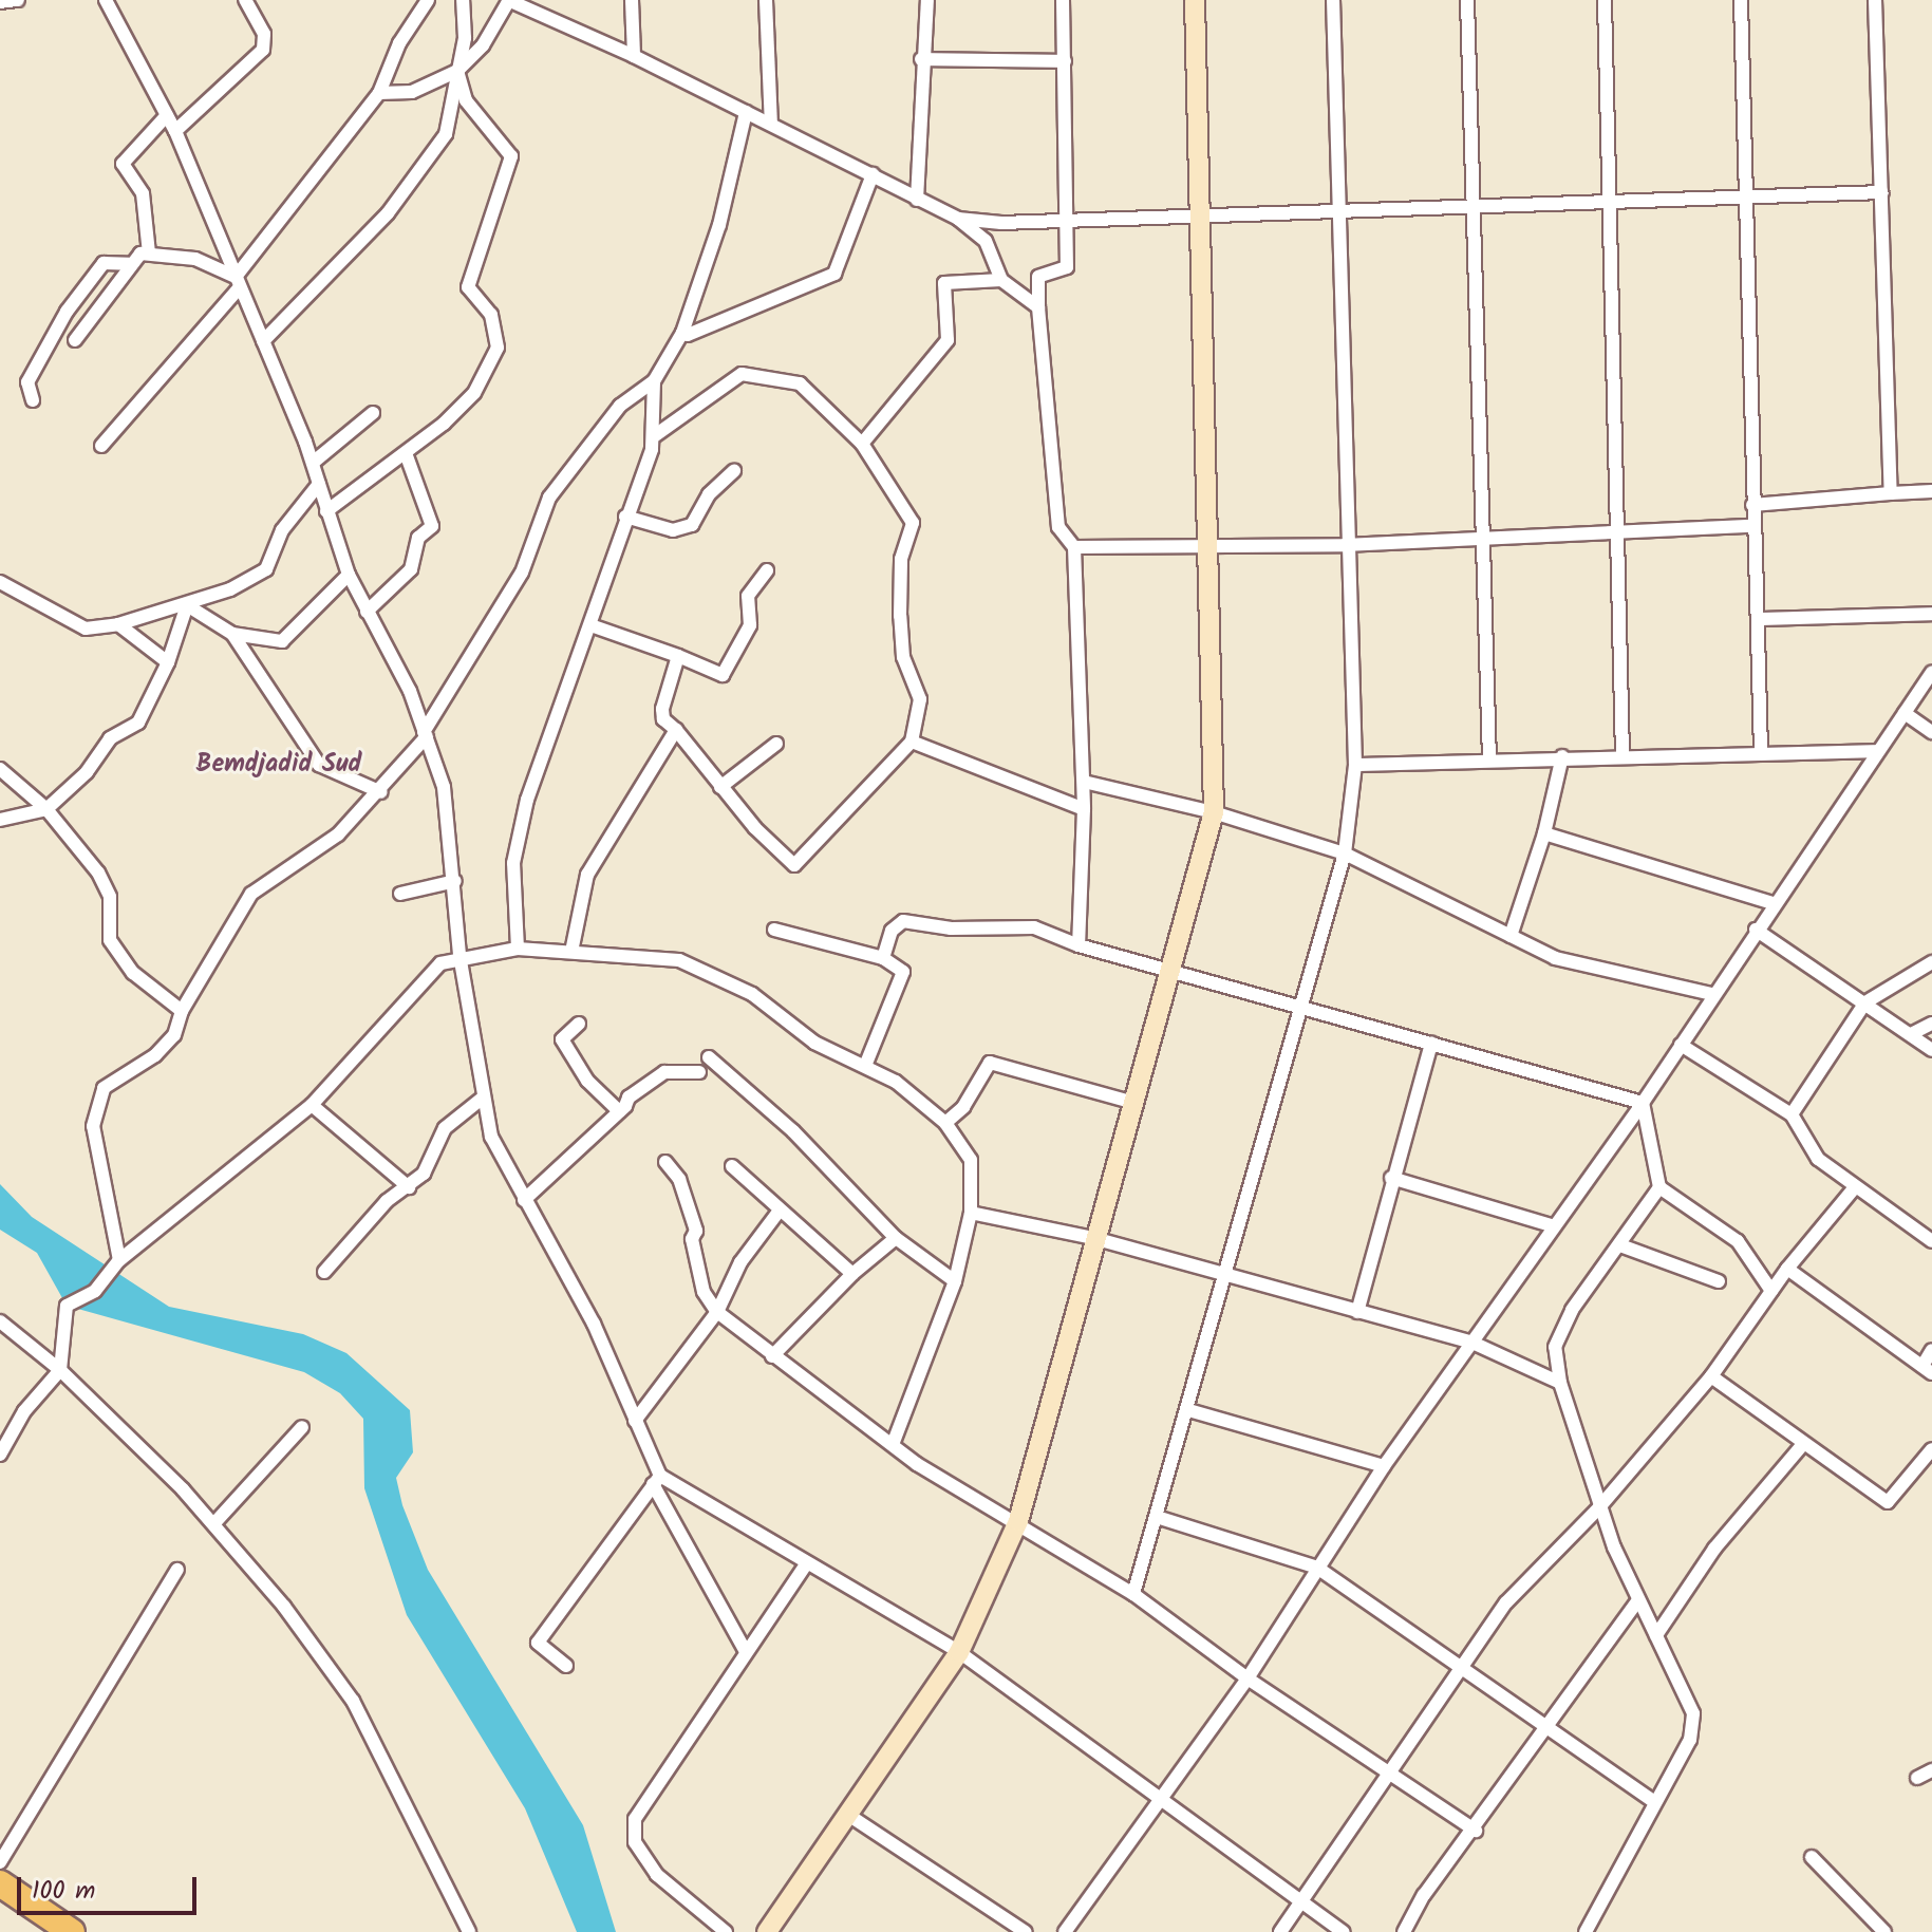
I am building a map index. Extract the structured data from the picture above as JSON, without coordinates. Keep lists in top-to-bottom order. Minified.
{"districts":["Bemdjadid Sud"],"scale_bar":"100 m"}
